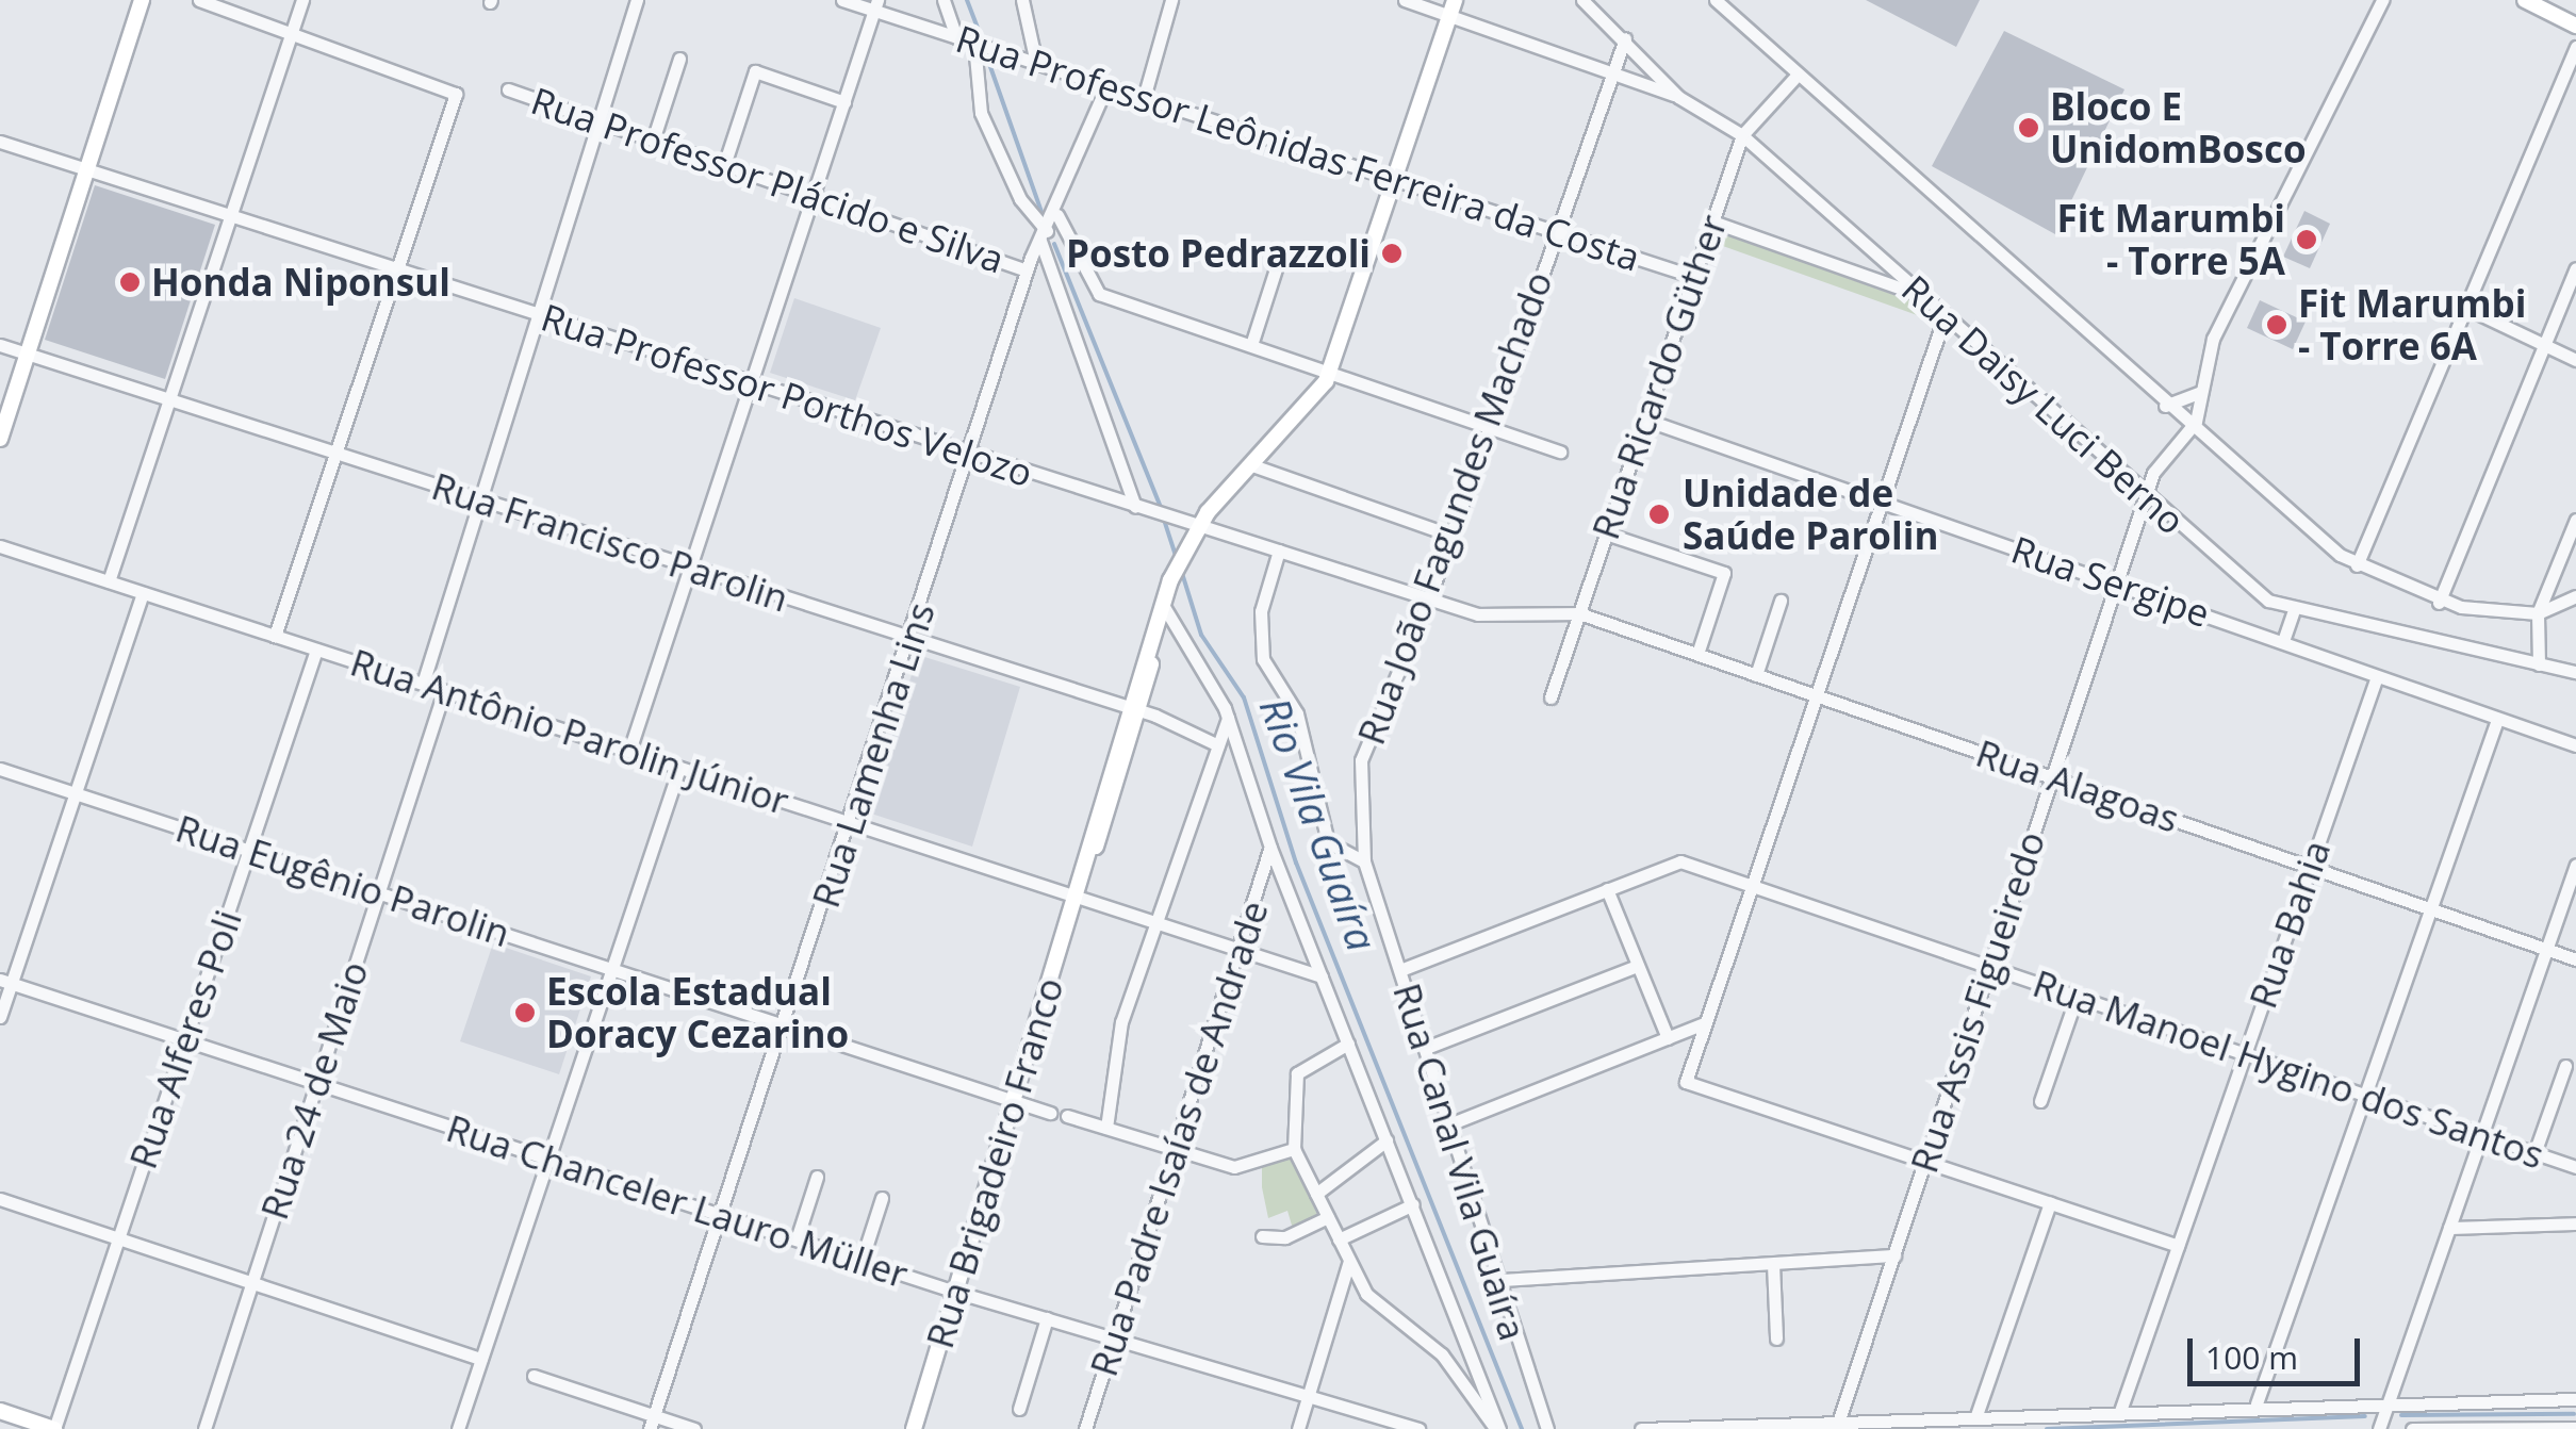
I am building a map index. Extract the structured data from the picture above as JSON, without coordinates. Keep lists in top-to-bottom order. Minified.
{"streets":{"main road":["Rua Brigadeiro Franco"],"street":["Rua Professor Leônidas Ferreira da Costa","Rua Professor Plácido e Silva","Rua Ricardo Güther","Rua Professor Porthos Velozo","Rua Daisy Luci Berno","Rua João Fagundes Machado","Rua Francisco Parolin","Rua Sergipe","Rua Antônio Parolin Júnior","Rua Lamenha Lins","Rua Alagoas","Rua Eugênio Parolin","Rua Bahia","Rua Assis Figueiredo","Rua Alferes Poli","Rua Manoel Hygino dos Santos","Rua 24 de Maio","Rua Padre Isaías de Andrade","Rua Canal Vila Guaíra","Rua Chanceler Lauro Müller"]},"crossings":[["Rua Professor Leônidas Ferreira da Costa","Rua Ricardo Güther"],["Rua Professor Leônidas Ferreira da Costa","Rua João Fagundes Machado"],["Rua Professor Leônidas Ferreira da Costa","Rua Lamenha Lins"],["Rua Professor Plácido e Silva","Rua Lamenha Lins"],["Rua Ricardo Güther","Rua Professor Porthos Velozo"],["Rua Ricardo Güther","Rua Daisy Luci Berno"],["Rua Ricardo Güther","Rua Sergipe"],["Rua Ricardo Güther","Rua Alagoas"],["Rua Professor Porthos Velozo","Rua João Fagundes Machado"],["Rua Professor Porthos Velozo","Rua Lamenha Lins"],["Rua Professor Porthos Velozo","Rua Alagoas"],["Rua Professor Porthos Velozo","Rua Brigadeiro Franco"],["Rua Daisy Luci Berno","Rua João Fagundes Machado"],["Rua Daisy Luci Berno","Rua Assis Figueiredo"],["Rua João Fagundes Machado","Rua Canal Vila Guaíra"],["Rua Francisco Parolin","Rua Lamenha Lins"],["Rua Francisco Parolin","Rua Brigadeiro Franco"],["Rua Sergipe","Rua Bahia"],["Rua Sergipe","Rua Assis Figueiredo"],["Rua Antônio Parolin Júnior","Rua Lamenha Lins"],["Rua Antônio Parolin Júnior","Rua Alferes Poli"],["Rua Antônio Parolin Júnior","Rua 24 de Maio"],["Rua Antônio Parolin Júnior","Rua Padre Isaías de Andrade"],["Rua Antônio Parolin Júnior","Rua Canal Vila Guaíra"],["Rua Antônio Parolin Júnior","Rua Brigadeiro Franco"],["Rua Lamenha Lins","Rua Eugênio Parolin"],["Rua Lamenha Lins","Rua Chanceler Lauro Müller"],["Rua Alagoas","Rua Bahia"],["Rua Alagoas","Rua Assis Figueiredo"],["Rua Eugênio Parolin","Rua Alferes Poli"],["Rua Eugênio Parolin","Rua 24 de Maio"],["Rua Eugênio Parolin","Rua Brigadeiro Franco"],["Rua Bahia","Rua Manoel Hygino dos Santos"],["Rua Assis Figueiredo","Rua Manoel Hygino dos Santos"],["Rua Alferes Poli","Rua Chanceler Lauro Müller"],["Rua Manoel Hygino dos Santos","Rua Canal Vila Guaíra"],["Rua 24 de Maio","Rua Chanceler Lauro Müller"],["Rua Padre Isaías de Andrade","Rua Canal Vila Guaíra"],["Rua Padre Isaías de Andrade","Rua Chanceler Lauro Müller"],["Rua Canal Vila Guaíra","Rua Brigadeiro Franco"],["Rua Brigadeiro Franco","Rua Chanceler Lauro Müller"]],"water":["Rio Vila Guaíra"],"places":["Bloco E UnidomBosco","Fit Marumbi - Torre 5A","Posto Pedrazzoli","Honda Niponsul","Fit Marumbi - Torre 6A","Unidade de Saúde Parolin","Escola Estadual Doracy Cezarino"],"scale_bar":"100 m"}
